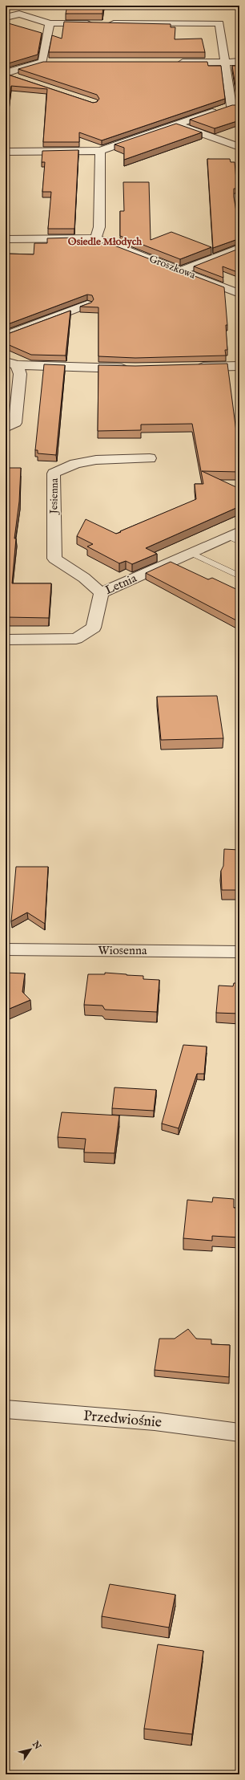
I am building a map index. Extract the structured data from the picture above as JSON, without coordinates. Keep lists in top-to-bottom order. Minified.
{"streets":{"street":["Groszkowa","Jesienna","Letnia","Wiosenna","Przedwiośnie"]},"crossings":[["Jesienna","Letnia"]],"districts":["Osiedle Młodych"],"north":"top right"}
